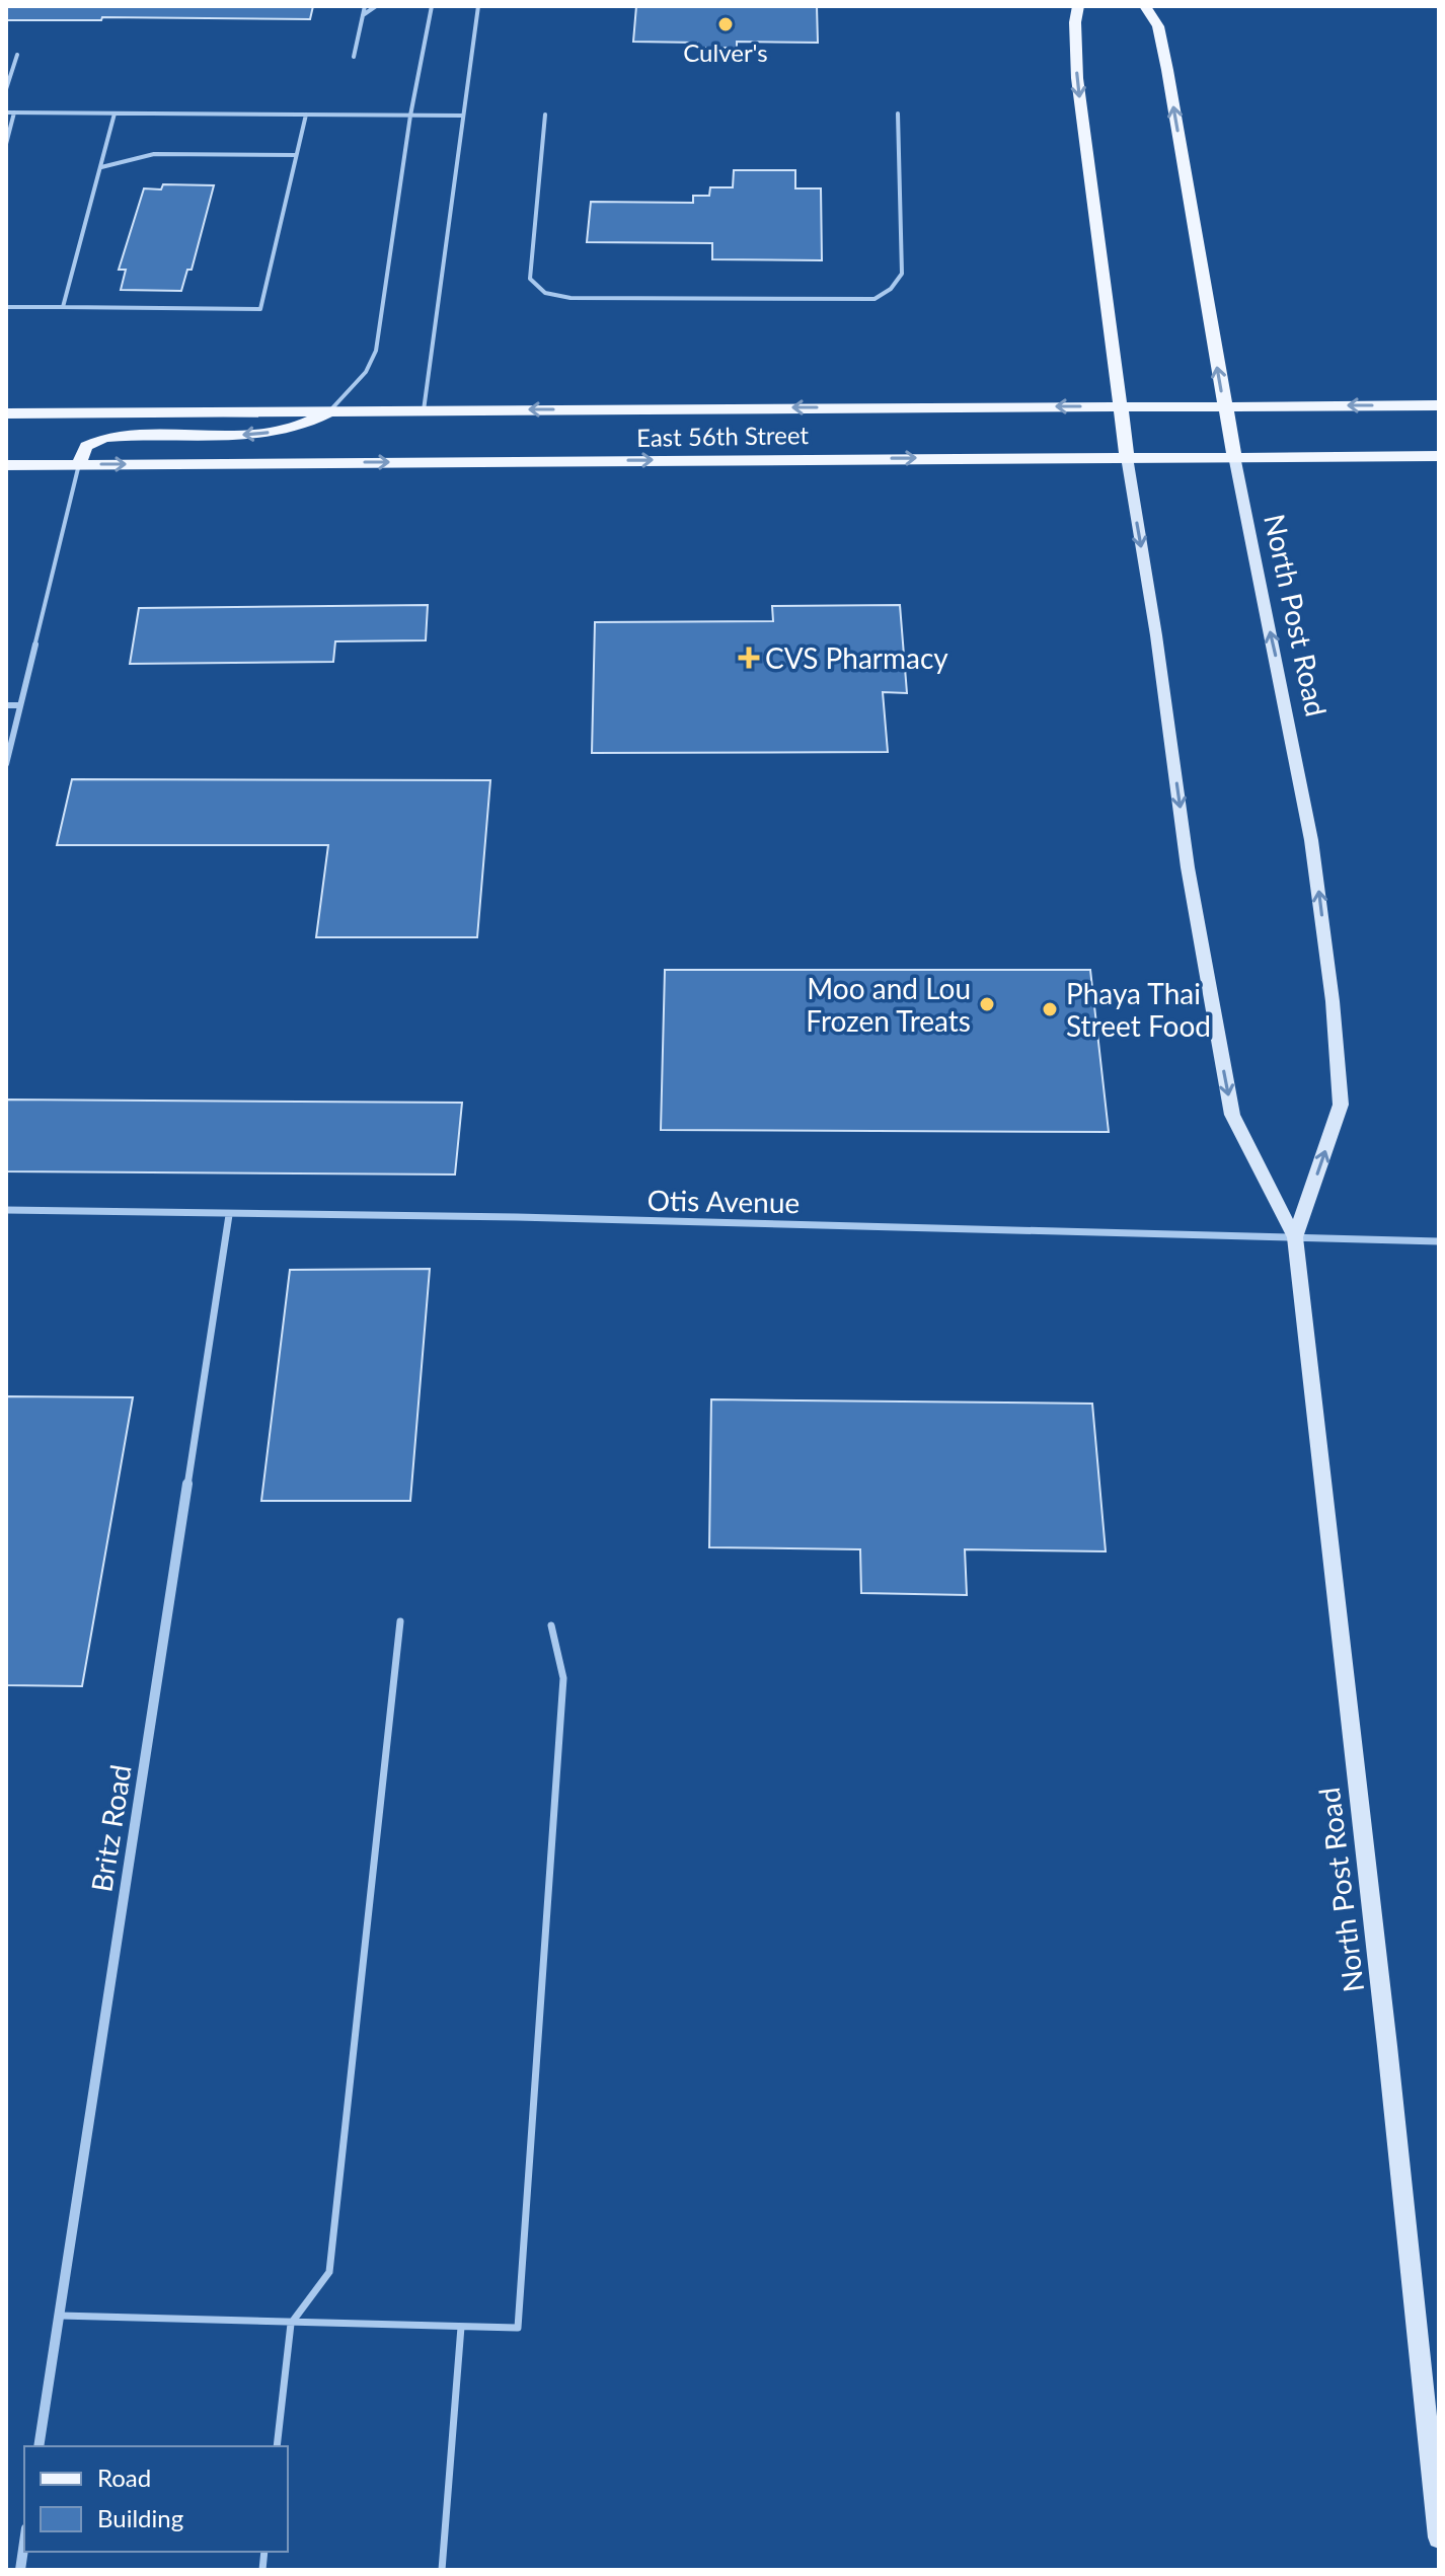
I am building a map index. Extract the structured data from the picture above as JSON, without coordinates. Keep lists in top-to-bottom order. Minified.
{"streets":{"main road":["East 56th Street","North Post Road"],"street":["Otis Avenue","Britz Road"]},"crossings":[["East 56th Street","North Post Road"],["North Post Road","Otis Avenue"],["Otis Avenue","Britz Road"]],"places":{"other":["Culver's","Moo and Lou Frozen Treats","Phaya Thai Street Food"],"health":["CVS Pharmacy"]},"legend":["Road","Building"]}
